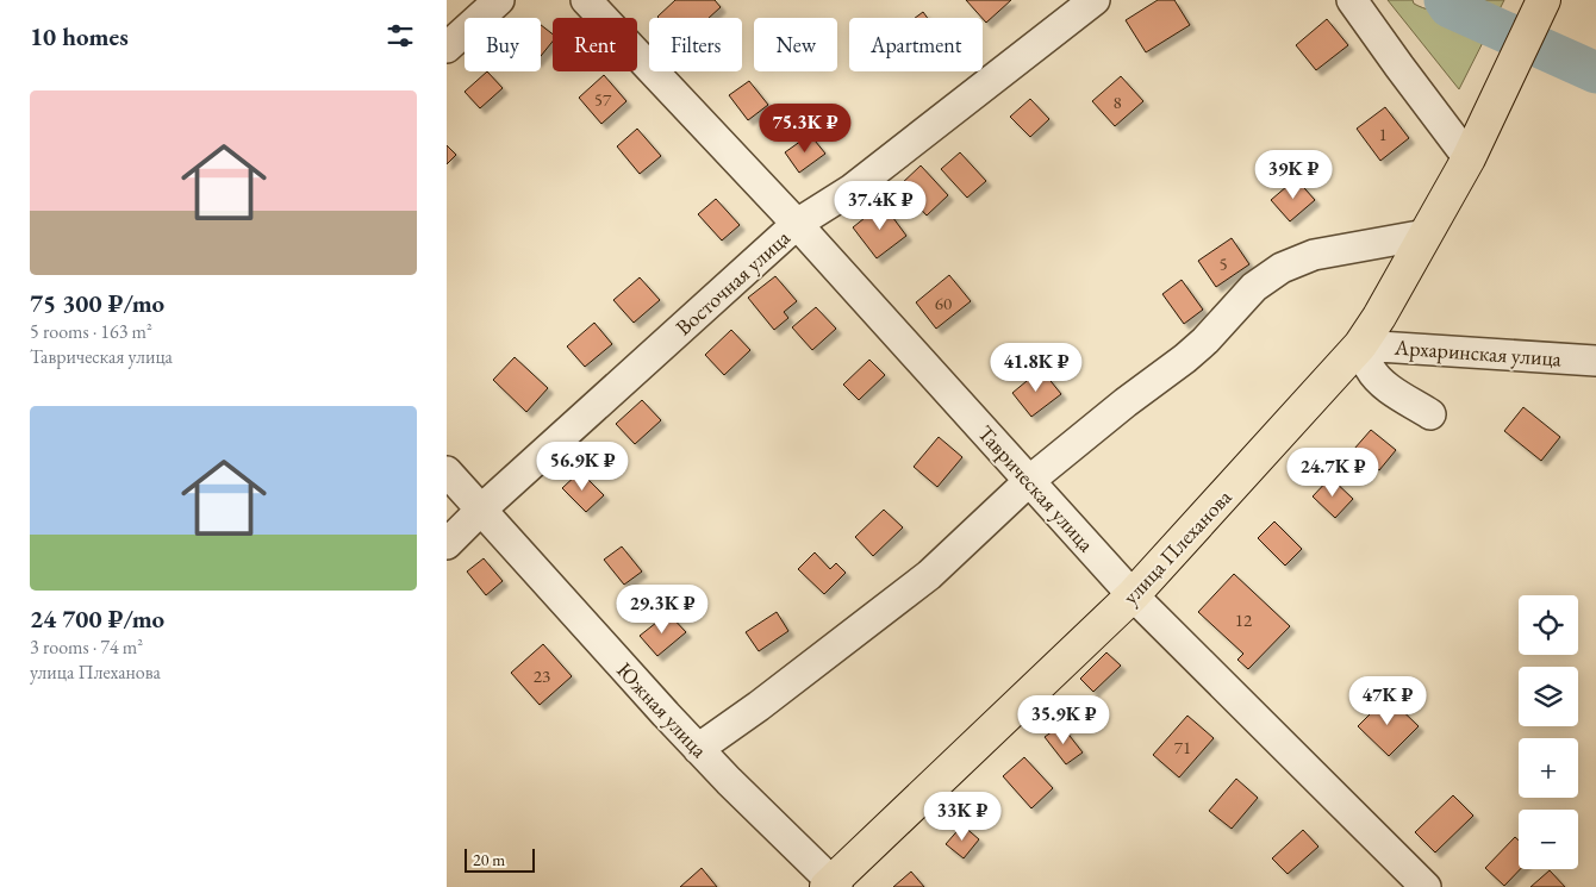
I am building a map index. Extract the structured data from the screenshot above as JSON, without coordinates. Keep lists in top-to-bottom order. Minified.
{"streets":{"main road":["улица Плеханова"],"street":["Восточная улица","Архаринская улица","Таврическая улица","Южная улица"]},"crossings":[["Восточная улица","Таврическая улица"],["Восточная улица","Южная улица"],["Архаринская улица","улица Плеханова"],["Таврическая улица","улица Плеханова"],["улица Плеханова","Южная улица"]],"house_numbers":["57","8","1","5","60","12","23","71"],"scale_bar":"20 m","page":{"heading":"10 homes","chip":["Buy","Rent","Filters","New","Apartment"],"list":[{"name":"75 300 ₽/mo","note":"5 rooms · 163 m² · Таврическая улица"},{"name":"24 700 ₽/mo","note":"3 rooms · 74 m² · улица Плеханова"}],"price":["75.3K ₽","39K ₽","37.4K ₽","41.8K ₽","56.9K ₽","24.7K ₽","29.3K ₽","47K ₽","35.9K ₽","33K ₽"],"map_buttons":["+","−"],"scale":"20 m"}}
